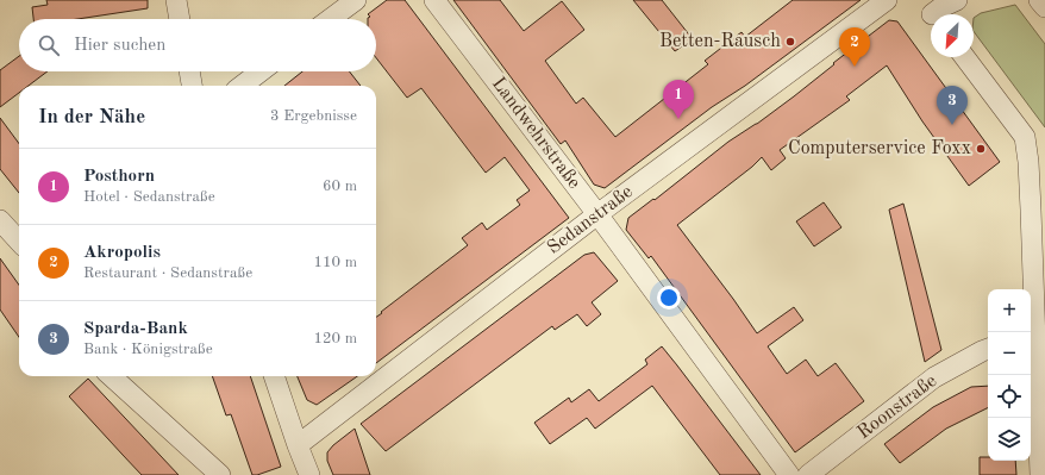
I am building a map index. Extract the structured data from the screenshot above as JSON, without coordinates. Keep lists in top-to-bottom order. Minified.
{"streets":{"street":["Landwehrstraße","Sedanstraße","Roonstraße"]},"crossings":[["Landwehrstraße","Sedanstraße"]],"places":["Betten-Rausch","Computerservice Foxx"],"north":"bottom left","page":{"search":"Hier suchen","pins":["2","1","3"],"heading":["In der Nähe","3 Ergebnisse"],"list":[{"mark":"1","name":"Posthorn","note":"Hotel · Sedanstraße","value":"60 m"},{"mark":"2","name":"Akropolis","note":"Restaurant · Sedanstraße","value":"110 m"},{"mark":"3","name":"Sparda-Bank","note":"Bank · Königstraße","value":"120 m"}],"map_buttons":["+","−"]}}
